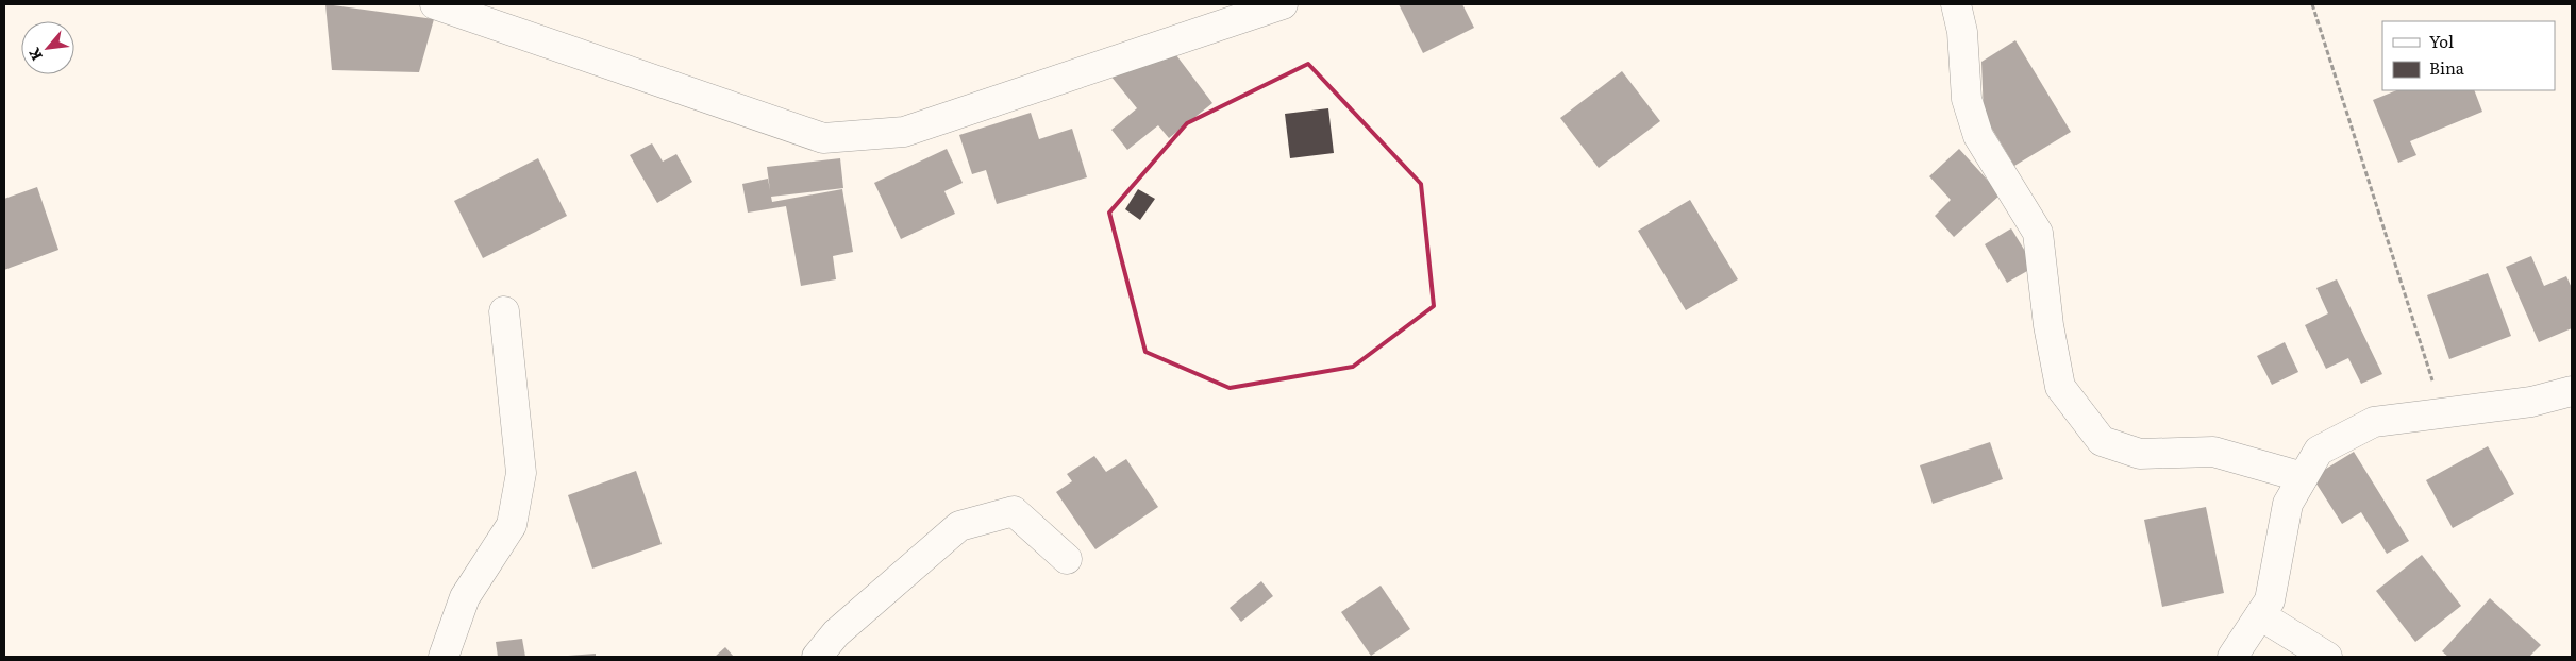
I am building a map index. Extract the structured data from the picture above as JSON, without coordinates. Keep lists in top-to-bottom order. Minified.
{"legend":["Yol","Bina"],"north":"bottom left"}
